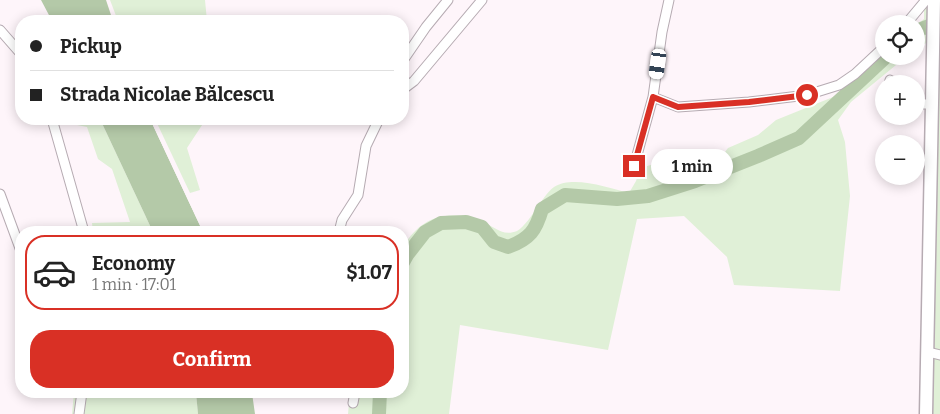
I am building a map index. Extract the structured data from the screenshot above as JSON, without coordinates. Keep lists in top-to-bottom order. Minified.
{"page":{"map_buttons":["+","−"],"banner":["Pickup","Strada Nicolae Bălcescu"],"bubble":"1 min","list":[{"name":"Economy","note":"1 min · 17:01","value":"$1.07"}],"buttons":"Confirm"}}
